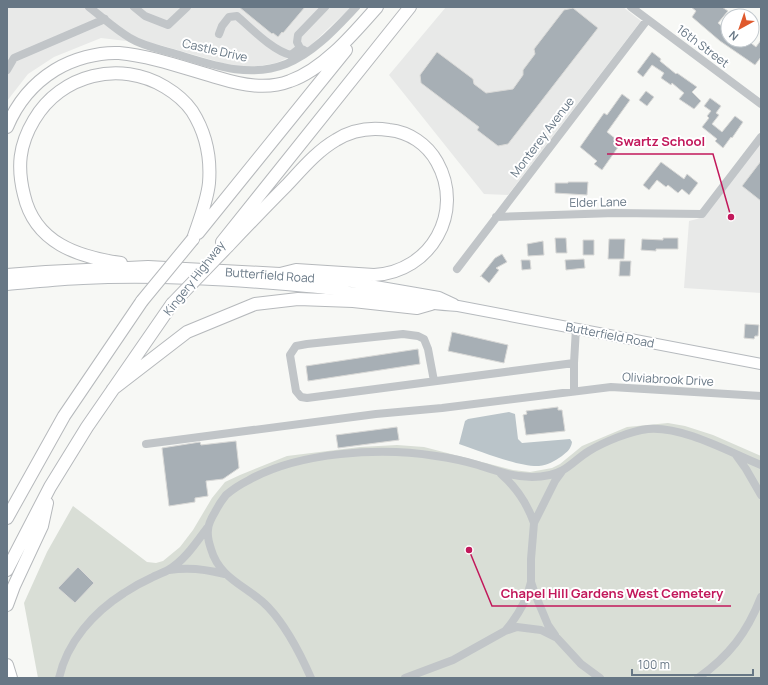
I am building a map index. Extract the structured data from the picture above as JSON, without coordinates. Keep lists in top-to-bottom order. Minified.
{"streets":{"highway":["Butterfield Road","Kingery Highway"],"street":["16th Street","Castle Drive","Monterey Avenue","Elder Lane","Oliviabrook Drive"]},"crossings":[["16th Street","Monterey Avenue"],["Monterey Avenue","Elder Lane"]],"places":["Swartz School","Chapel Hill Gardens West Cemetery"],"scale_bar":"100 m","north":"bottom left"}
